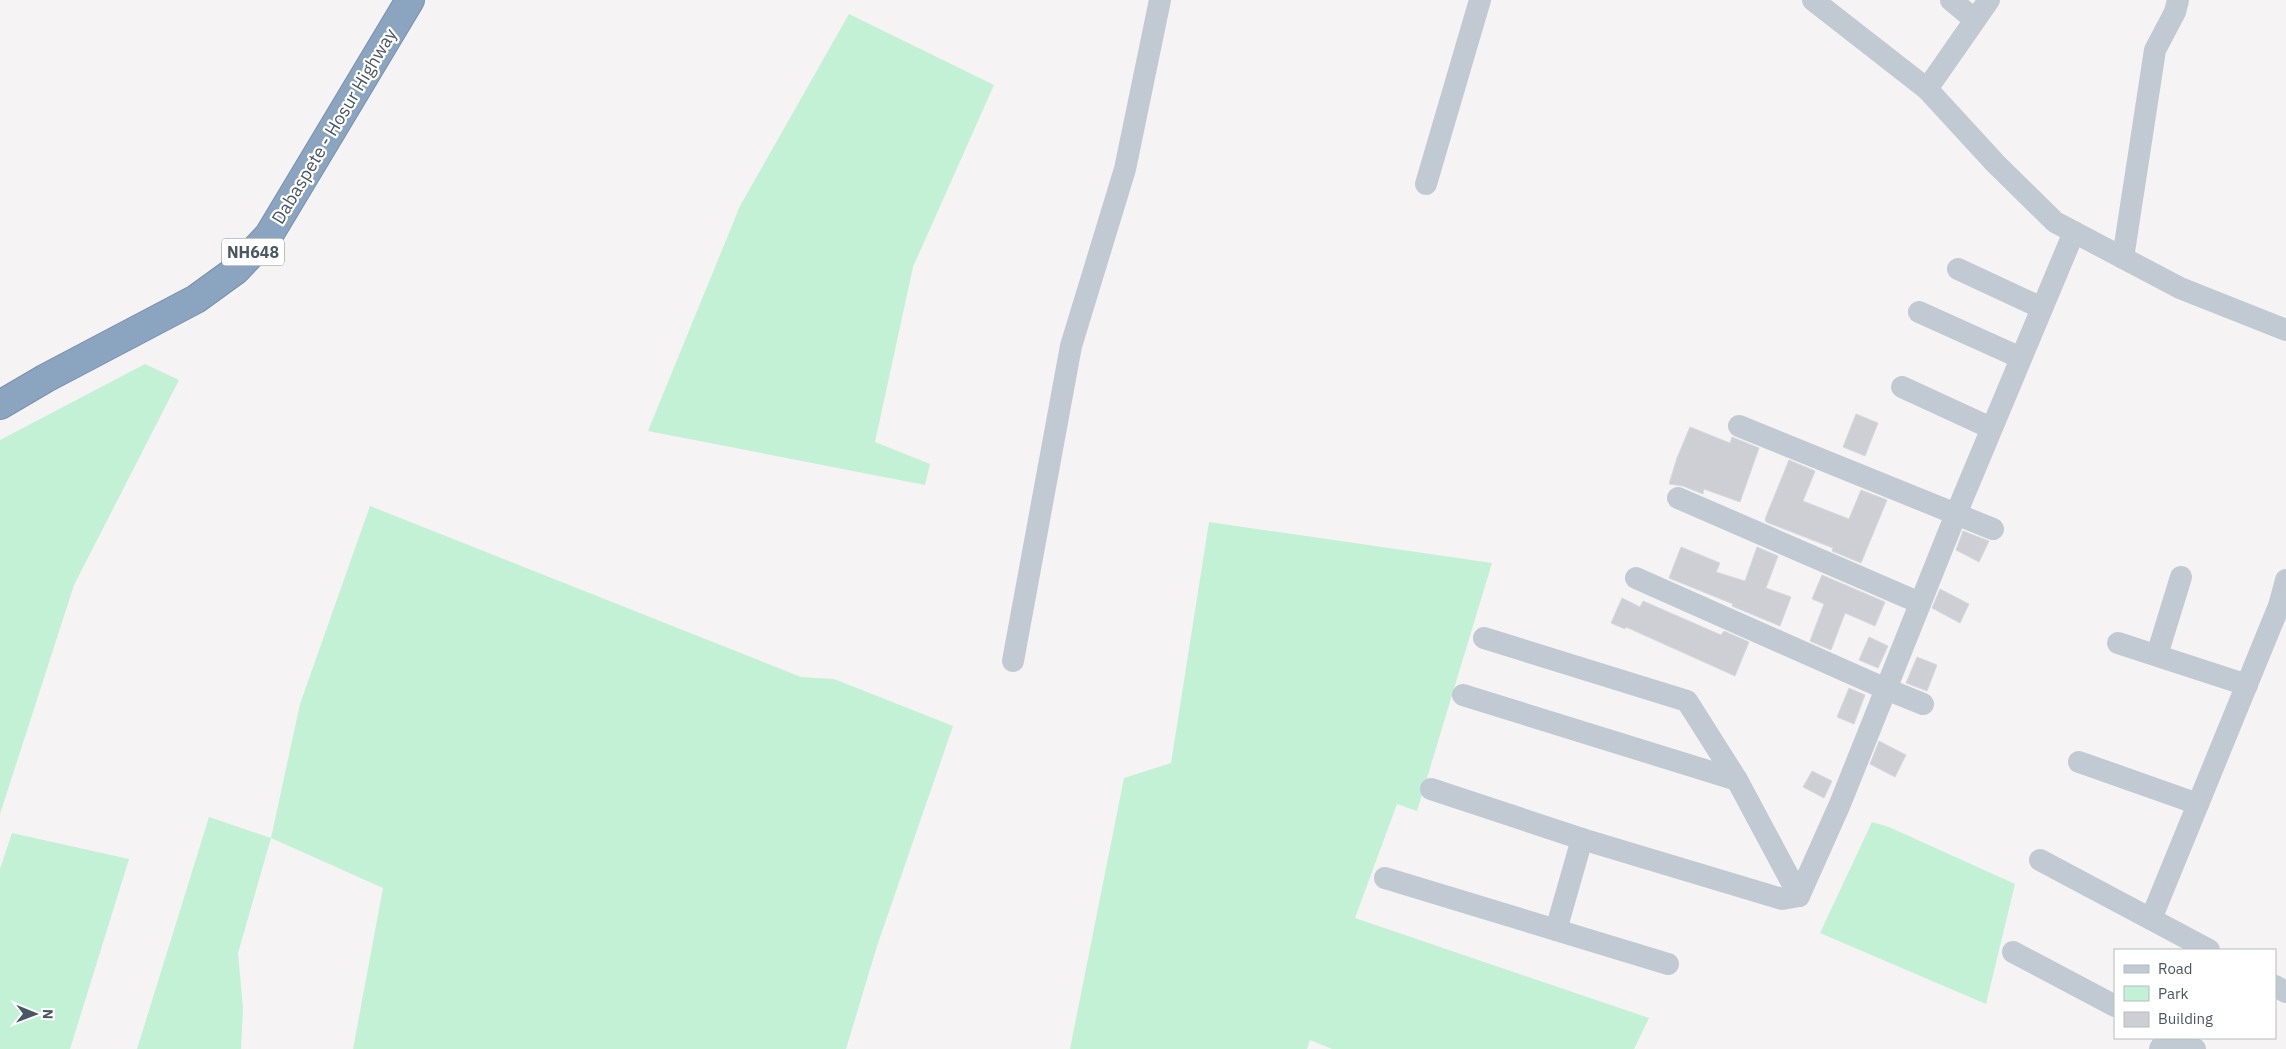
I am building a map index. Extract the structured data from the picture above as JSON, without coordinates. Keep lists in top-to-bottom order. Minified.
{"streets":{"highway":["Dabaspete - Hosur Highway","NH648"]},"legend":["Road","Park","Building"],"north":"right"}
